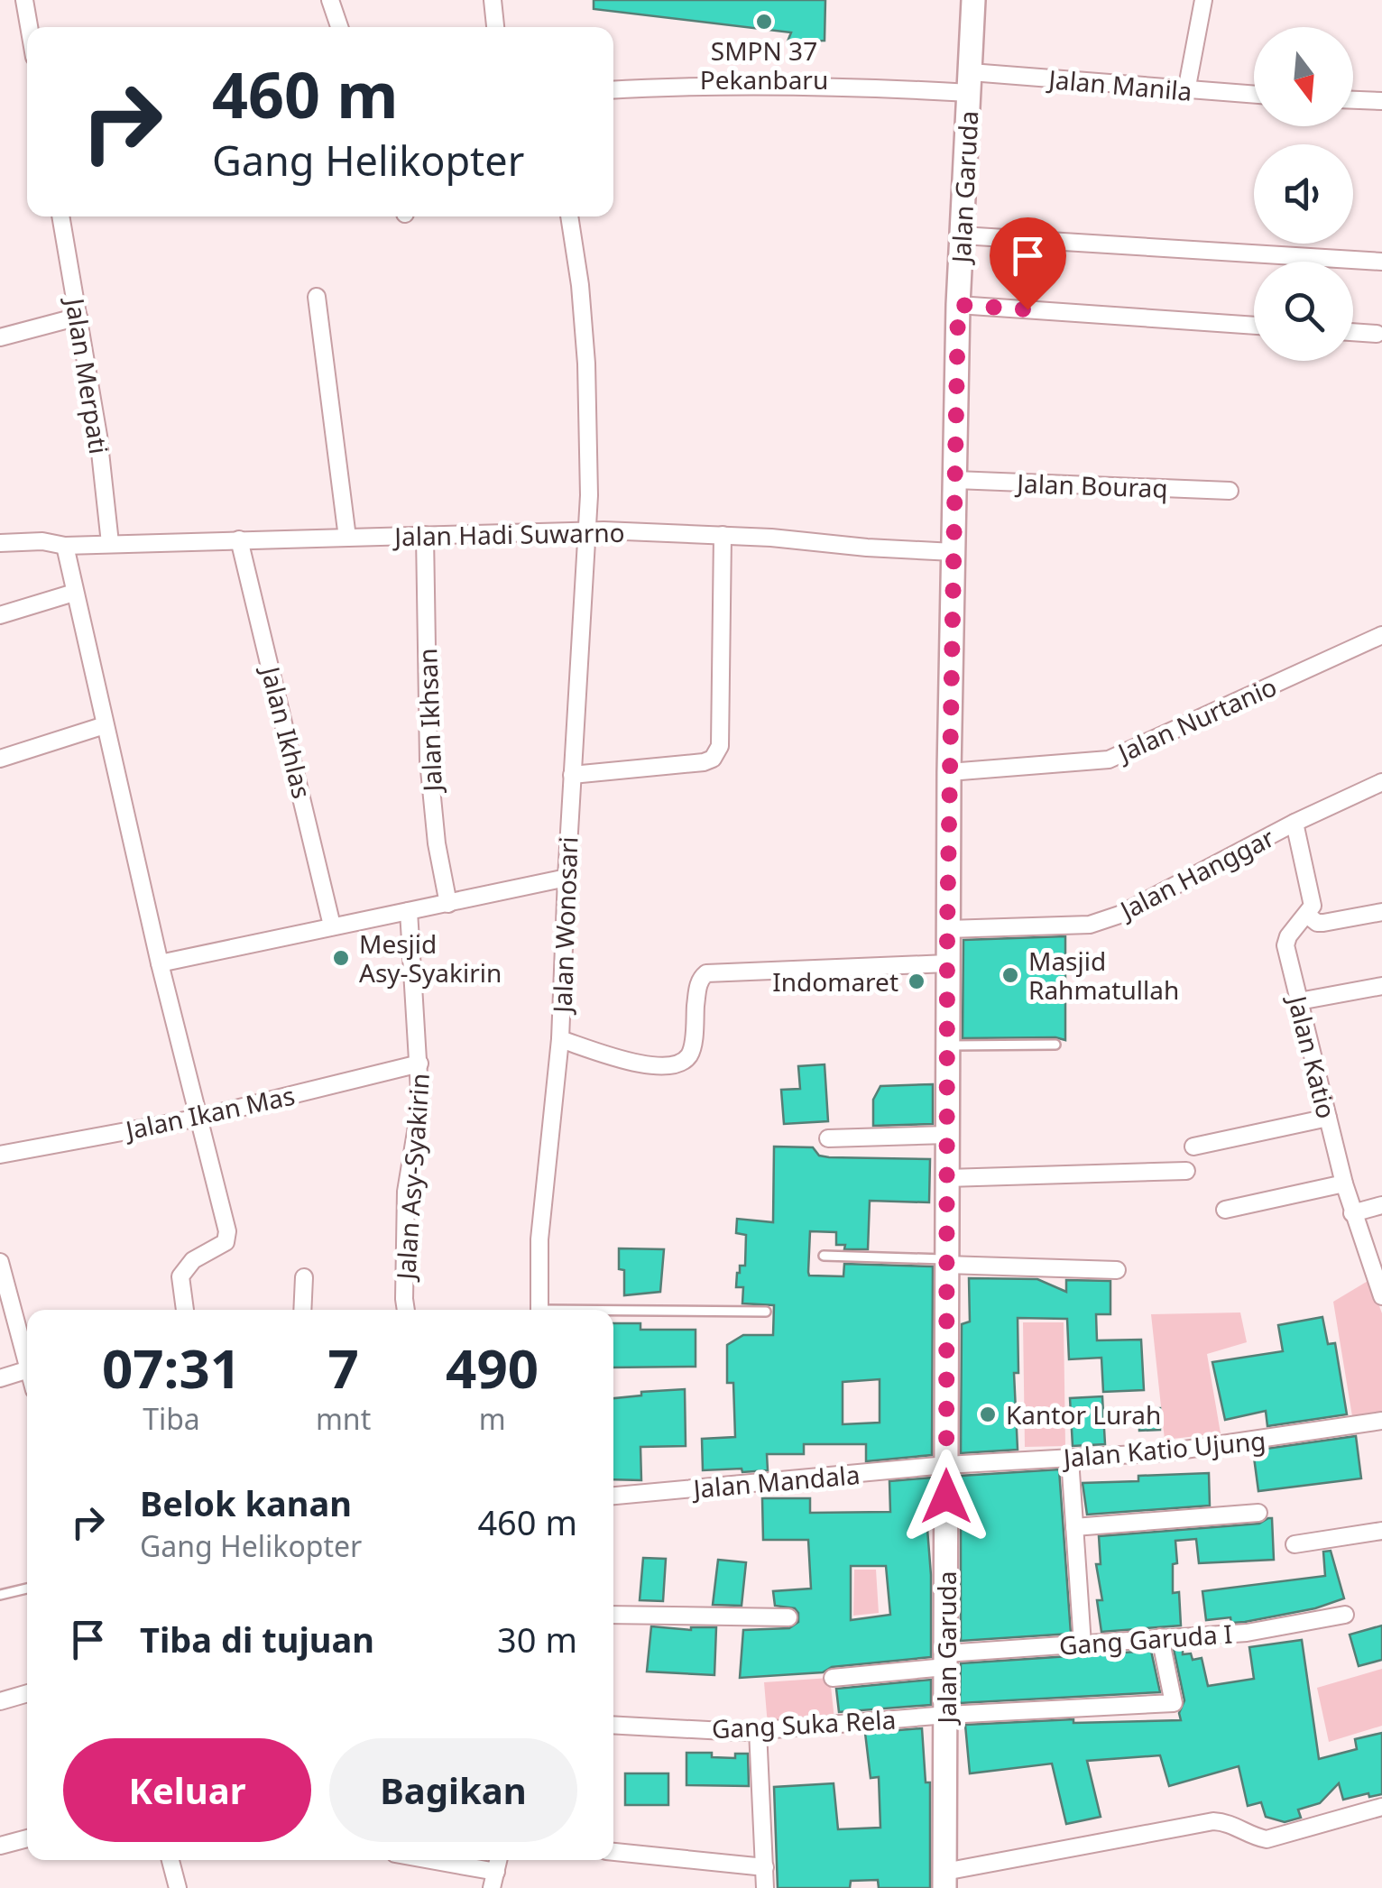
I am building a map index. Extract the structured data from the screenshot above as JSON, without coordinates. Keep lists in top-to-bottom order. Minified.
{"streets":{"street":["Jalan Manila","Jalan Garuda","Jalan Merpati","Jalan Bouraq","Jalan Hadi Suwarno","Jalan Nurtanio","Jalan Ikhsan","Jalan Ikhlas","Jalan Hanggar","Jalan Wonosari","Jalan Katio","Jalan Ikan Mas","Jalan Asy-Syakirin","Jalan Katio Ujung","Jalan Mandala","Gang Garuda I","Gang Suka Rela"]},"crossings":[["Jalan Manila","Jalan Garuda"],["Jalan Garuda","Jalan Bouraq"],["Jalan Garuda","Jalan Hadi Suwarno"],["Jalan Garuda","Jalan Nurtanio"],["Jalan Garuda","Jalan Hanggar"],["Jalan Garuda","Jalan Katio Ujung"],["Jalan Garuda","Jalan Mandala"],["Jalan Garuda","Gang Garuda I"],["Jalan Garuda","Gang Suka Rela"],["Jalan Merpati","Jalan Hadi Suwarno"],["Jalan Hadi Suwarno","Jalan Ikhsan"],["Jalan Hadi Suwarno","Jalan Ikhlas"],["Jalan Hadi Suwarno","Jalan Wonosari"],["Jalan Ikan Mas","Jalan Asy-Syakirin"],["Jalan Katio Ujung","Jalan Mandala"],["Gang Garuda I","Gang Suka Rela"]],"places":["SMPN 37 Pekanbaru","Mesjid Asy-Syakirin","Masjid Rahmatullah","Indomaret","Kantor Lurah"],"north":"bottom","page":{"turn":["460 m","Gang Helikopter"],"eta":["07:31","Tiba","7","mnt","490","m"],"list":[{"name":"Belok kanan","note":"Gang Helikopter","value":"460 m"},{"name":"Tiba di tujuan","value":"30 m"}],"buttons":["Keluar","Bagikan"]}}
